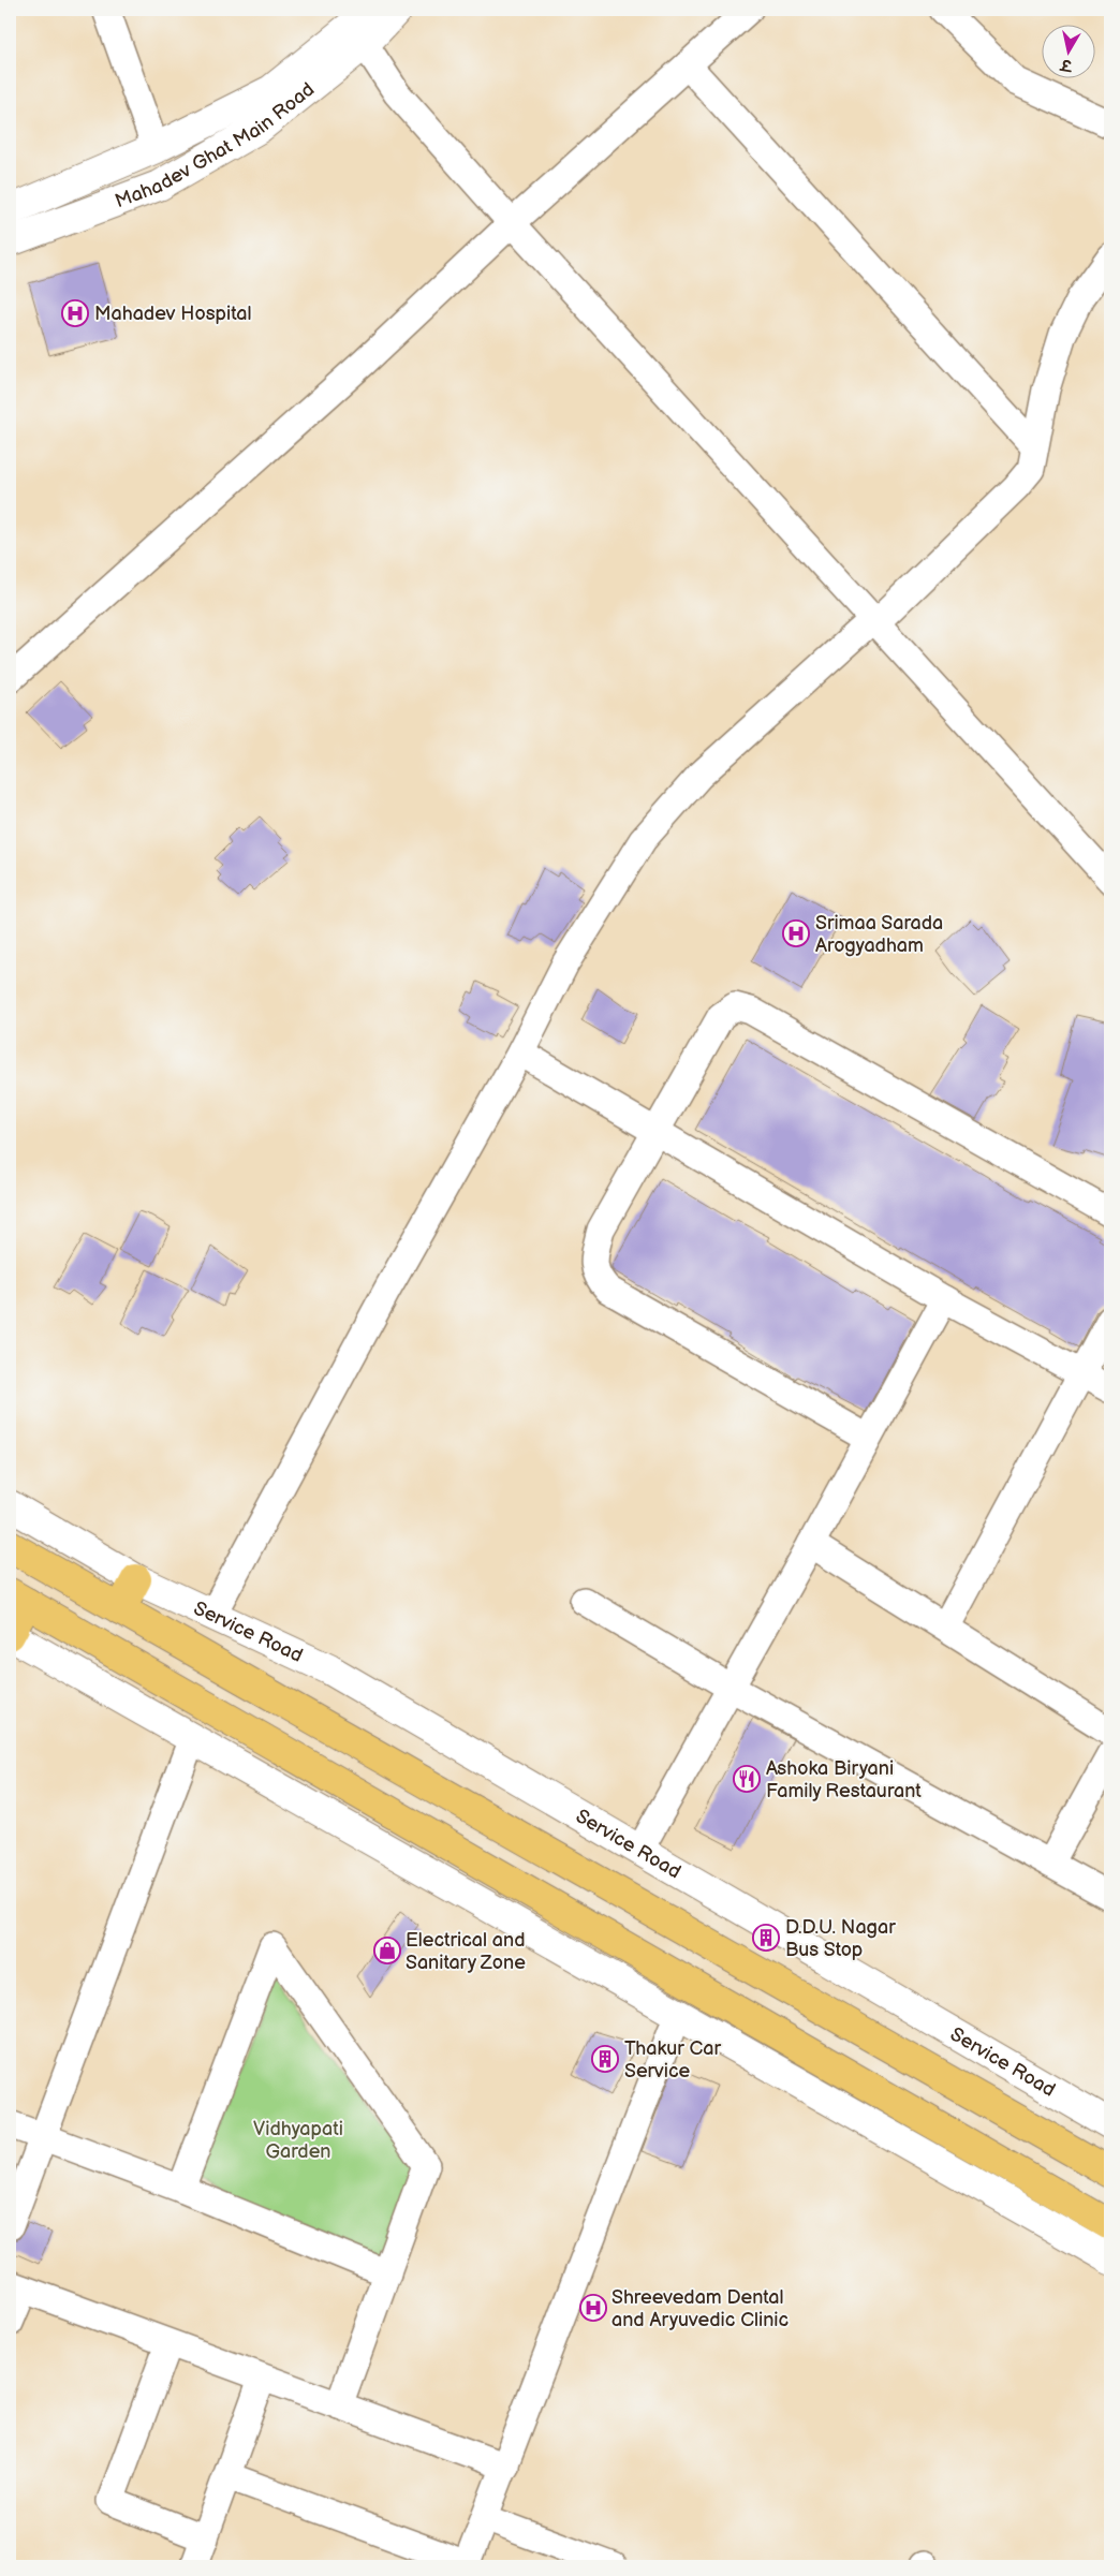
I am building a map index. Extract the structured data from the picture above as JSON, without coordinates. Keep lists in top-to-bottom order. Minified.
{"streets":{"street":["Mahadev Ghat Main Road","Service Road"]},"parks":["Vidhyapati Garden"],"places":{"hospital":["Mahadev Hospital","Srimaa Sarada Arogyadham","Shreevedam Dental and Aryuvedic Clinic"],"restaurant":["Ashoka Biryani Family Restaurant"],"building":["D.D.U. Nagar Bus Stop","Thakur Car Service"],"shop":["Electrical and Sanitary Zone"]},"north":"bottom"}
